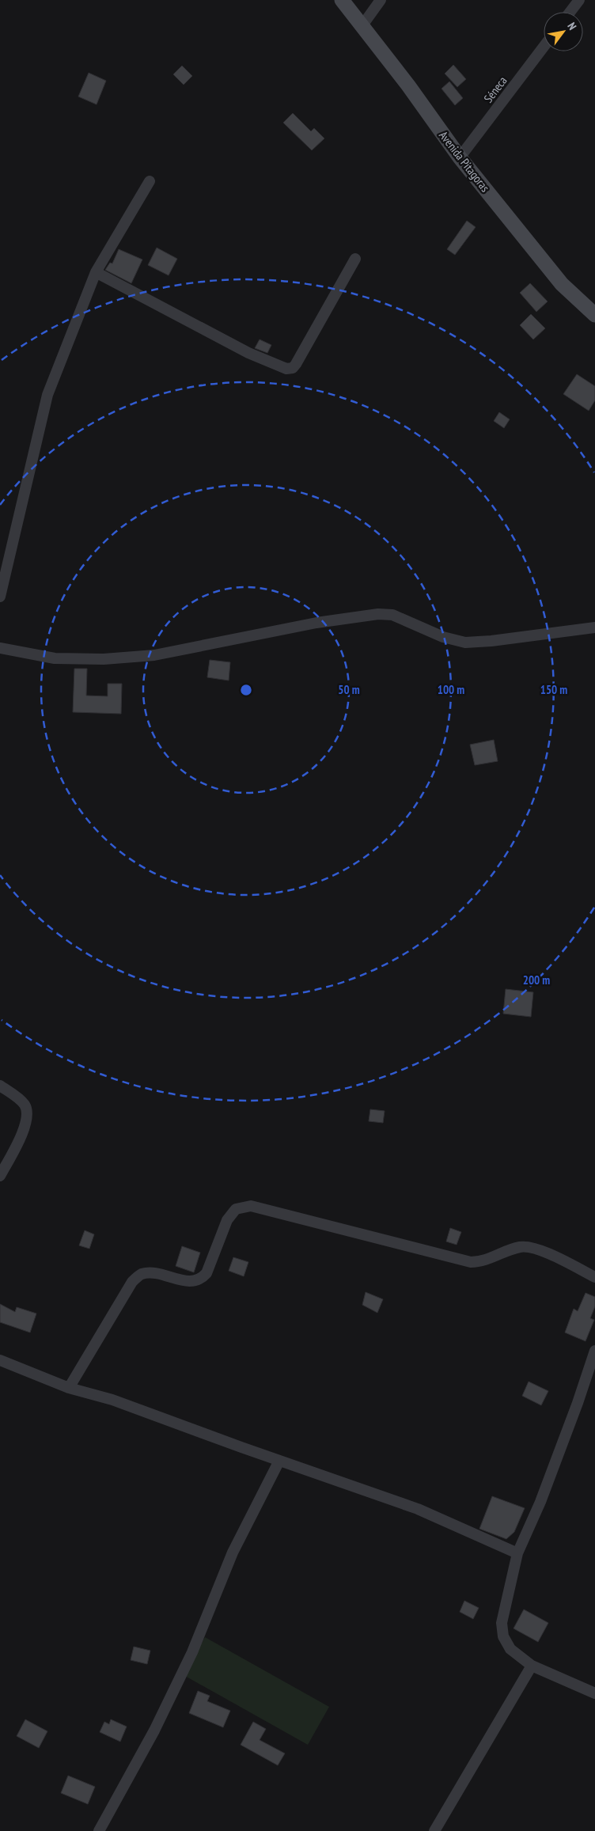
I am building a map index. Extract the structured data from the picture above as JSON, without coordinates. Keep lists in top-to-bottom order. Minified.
{"streets":{"main road":["Avenida Pitagoras"],"street":["Séneca"]},"crossings":[["Séneca","Avenida Pitagoras"]],"north":"top right","rings":["50 m","100 m","150 m","200 m"]}
